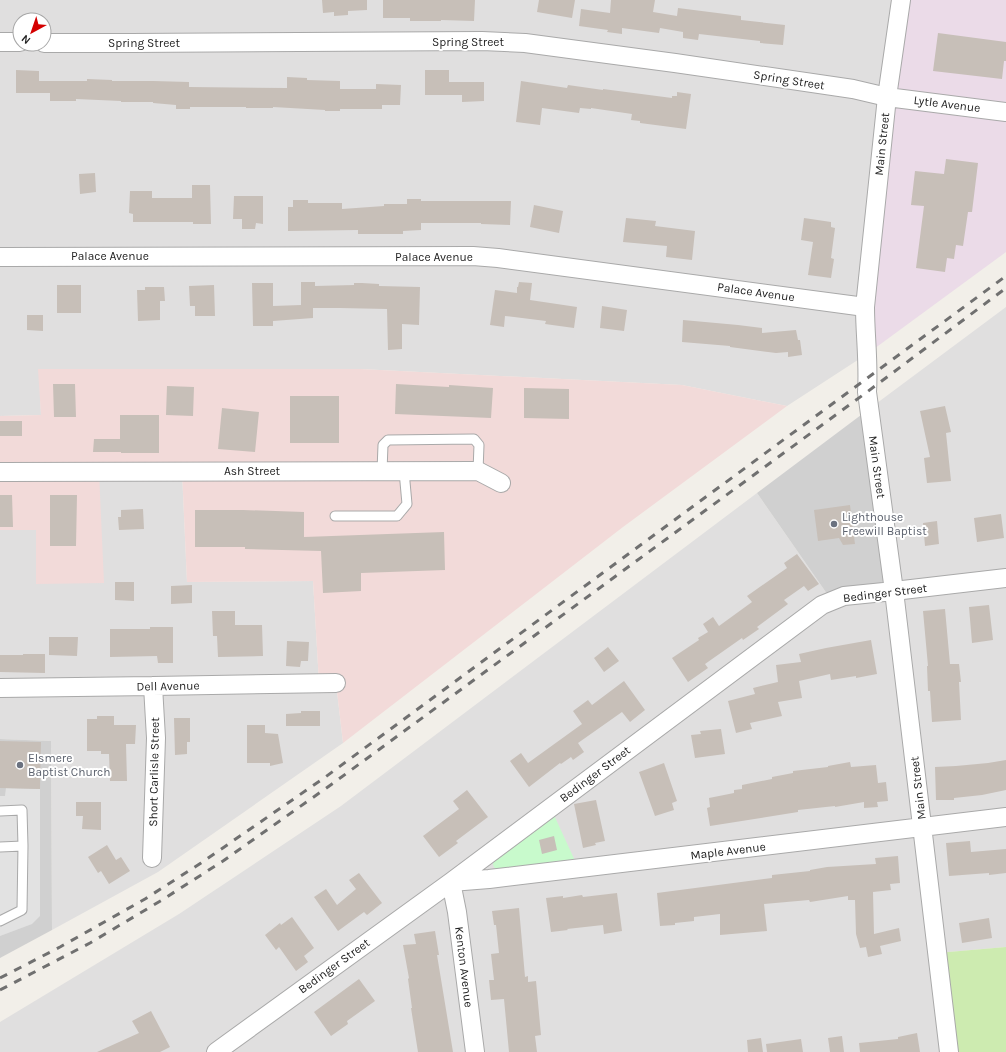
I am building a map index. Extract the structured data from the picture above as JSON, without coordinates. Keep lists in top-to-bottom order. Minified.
{"streets":{"street":["Spring Street","Lytle Avenue","Main Street","Palace Avenue","Ash Street","Bedinger Street","Dell Avenue","Short Carlisle Street","Maple Avenue","Kenton Avenue"]},"crossings":[["Spring Street","Lytle Avenue"],["Spring Street","Main Street"],["Lytle Avenue","Main Street"],["Main Street","Palace Avenue"],["Main Street","Bedinger Street"],["Main Street","Maple Avenue"],["Bedinger Street","Maple Avenue"],["Bedinger Street","Kenton Avenue"],["Dell Avenue","Short Carlisle Street"],["Maple Avenue","Kenton Avenue"]],"places":["Lighthouse Freewill Baptist","Elsmere Baptist Church"],"north":"bottom left"}
